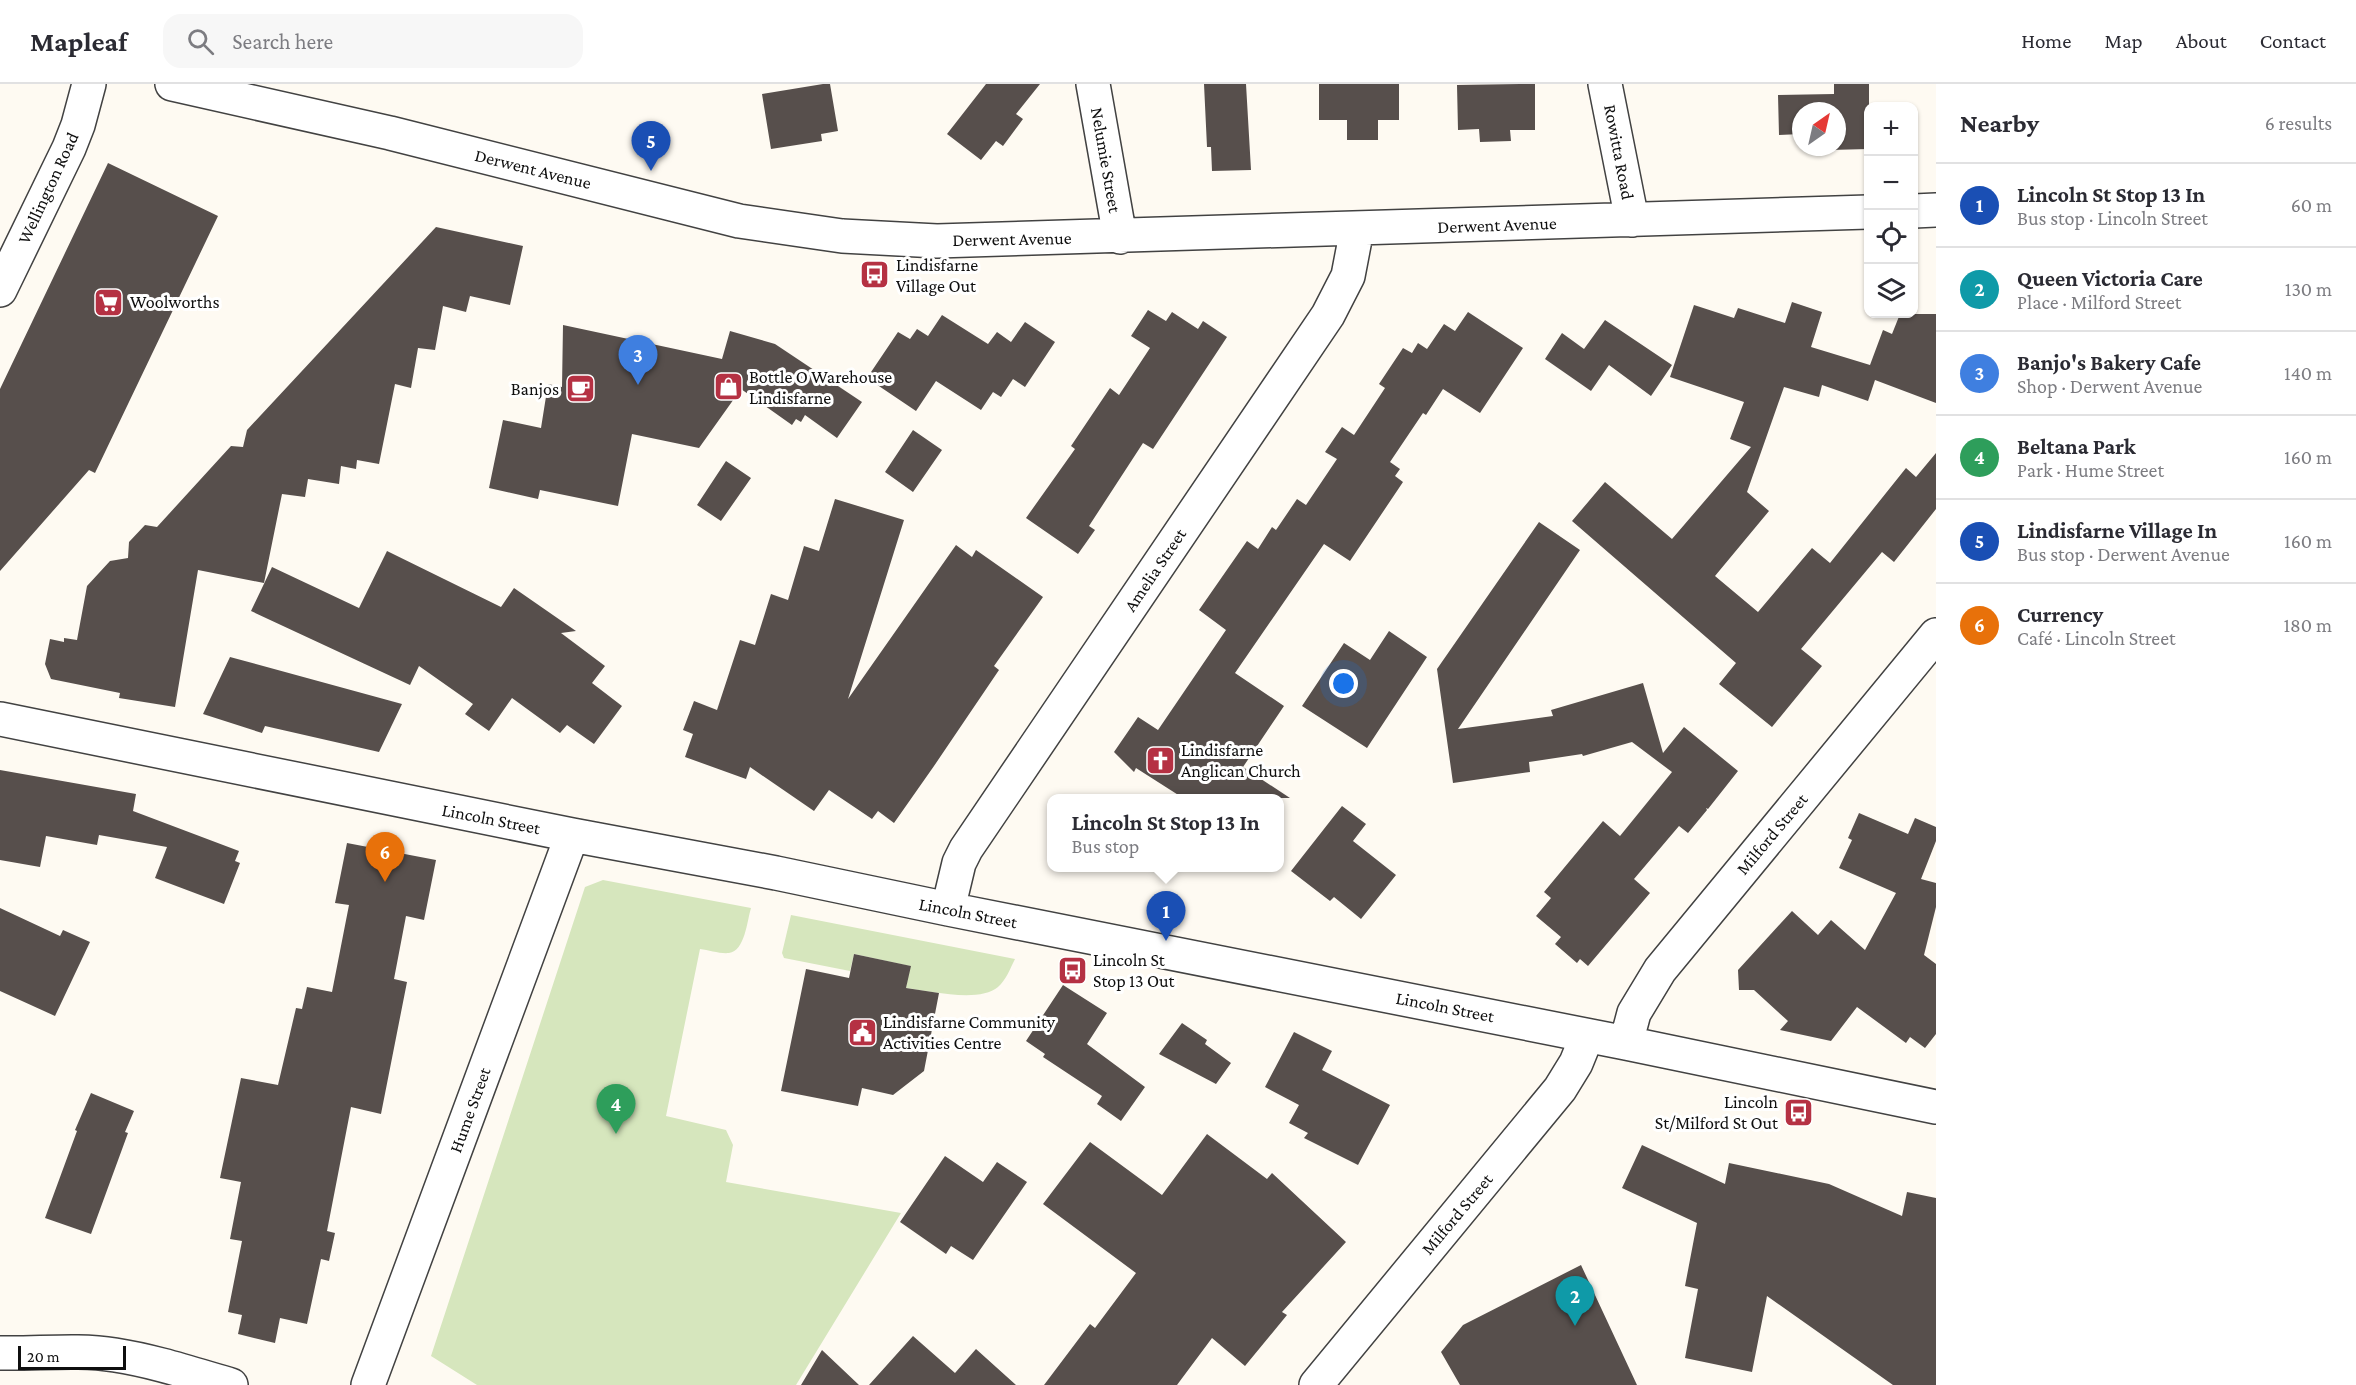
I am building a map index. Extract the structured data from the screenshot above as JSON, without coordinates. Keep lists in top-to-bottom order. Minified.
{"streets":{"street":["Rowitta Road","Nelumie Street","Derwent Avenue","Wellington Road","Amelia Street","Lincoln Street","Milford Street","Hume Street"]},"crossings":[["Rowitta Road","Derwent Avenue"],["Nelumie Street","Derwent Avenue"],["Derwent Avenue","Amelia Street"],["Amelia Street","Lincoln Street"],["Lincoln Street","Milford Street"],["Lincoln Street","Hume Street"]],"places":{"bus stop":["Lindisfarne Village Out","Lincoln St Stop 13 Out","Lincoln St/Milford St Out"],"supermarket":["Woolworths"],"shop":["Bottle O Warehouse Lindisfarne"],"cafe":["Banjos"],"church":["Lindisfarne Anglican Church"],"public building":["Lindisfarne Community Activities Centre"]},"scale_bar":"20 m","north":"top right","page":{"header":"Mapleaf","search":"Search here","nav":["Home","Map","About","Contact"],"heading":["Nearby","6 results"],"map_buttons":["+","−"],"pins":["5","3","6","1","4","2"],"list":[{"mark":"1","name":"Lincoln St Stop 13 In","note":"Bus stop · Lincoln Street","value":"60 m"},{"mark":"2","name":"Queen Victoria Care","note":"Place · Milford Street","value":"130 m"},{"mark":"3","name":"Banjo's Bakery Cafe","note":"Shop · Derwent Avenue","value":"140 m"},{"mark":"4","name":"Beltana Park","note":"Park · Hume Street","value":"160 m"},{"mark":"5","name":"Lindisfarne Village In","note":"Bus stop · Derwent Avenue","value":"160 m"},{"mark":"6","name":"Currency","note":"Café · Lincoln Street","value":"180 m"}],"popup":["Lincoln St Stop 13 In","Bus stop"],"scale":"20 m"}}
